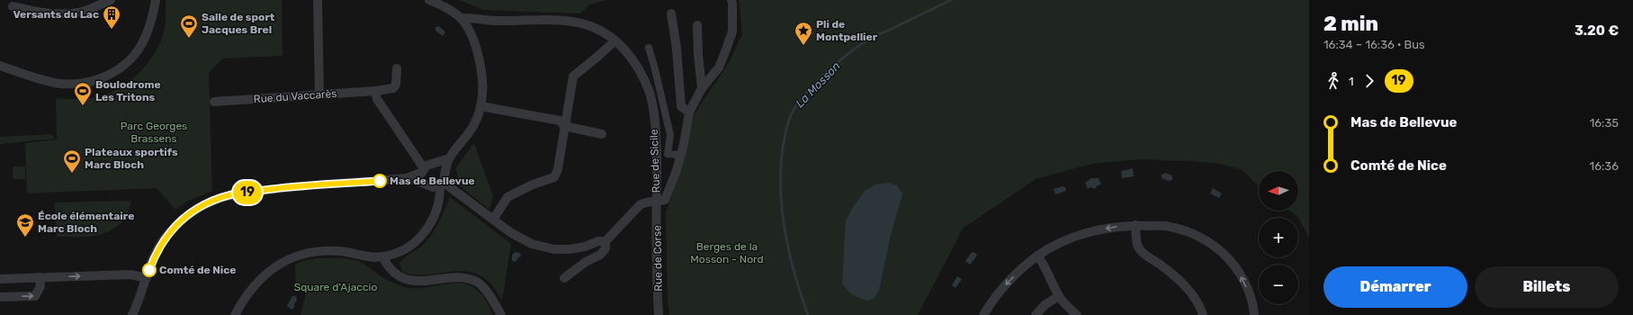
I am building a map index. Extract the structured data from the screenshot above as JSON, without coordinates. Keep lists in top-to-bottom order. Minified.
{"streets":{"street":["Rue du Vaccarès","Rue de Sicile","Rue de Corse"]},"crossings":[["Rue de Sicile","Rue de Corse"]],"water":["La Mosson"],"parks":["Parc Georges Brassens","Berges de la Mosson - Nord","Square d'Ajaccio"],"places":{"building":["Versants du Lac"],"sports":["Salle de sport Jacques Brel","Boulodrome Les Tritons","Plateaux sportifs Marc Bloch"],"place":["Pli de Montpellier"],"other":["Mas de Bellevue","Comté de Nice"],"school or university":["École élémentaire Marc Bloch"]},"lines":["bus line 19"],"north":"left","page":{"on_map":"19","heading":["2 min","16:34 – 16:36 · Bus","3.20 €"],"legs":["1","19"],"list":[{"name":"Mas de Bellevue","value":"16:35"},{"name":"Comté de Nice","value":"16:36"}],"map_buttons":["+","−"],"buttons":["Démarrer","Billets"]}}
